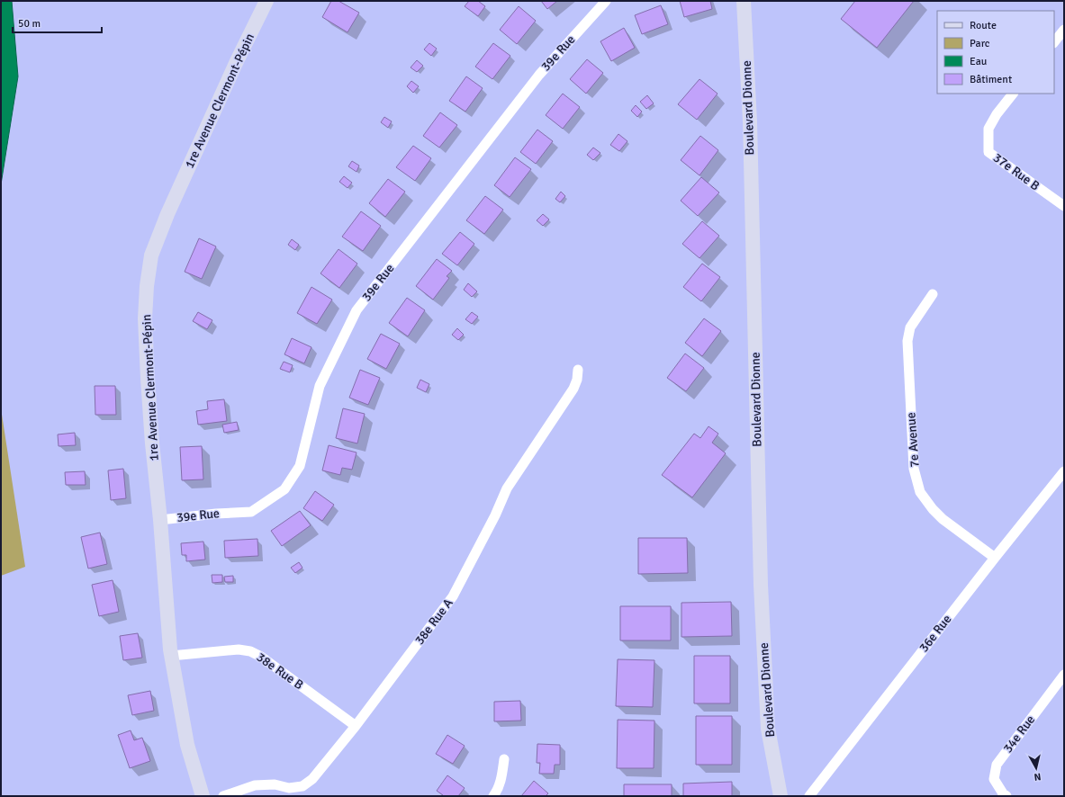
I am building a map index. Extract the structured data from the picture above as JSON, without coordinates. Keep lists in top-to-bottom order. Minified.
{"streets":{"street":["39e Rue","1re Avenue Clermont-Pépin","Boulevard Dionne","37e Rue B","7e Avenue","38e Rue A","36e Rue","38e Rue B","34e Rue"]},"crossings":[["39e Rue","1re Avenue Clermont-Pépin"],["1re Avenue Clermont-Pépin","38e Rue B"],["7e Avenue","36e Rue"],["38e Rue A","38e Rue B"]],"legend":["Route","Parc","Eau","Bâtiment"],"scale_bar":"50 m","north":"bottom"}
